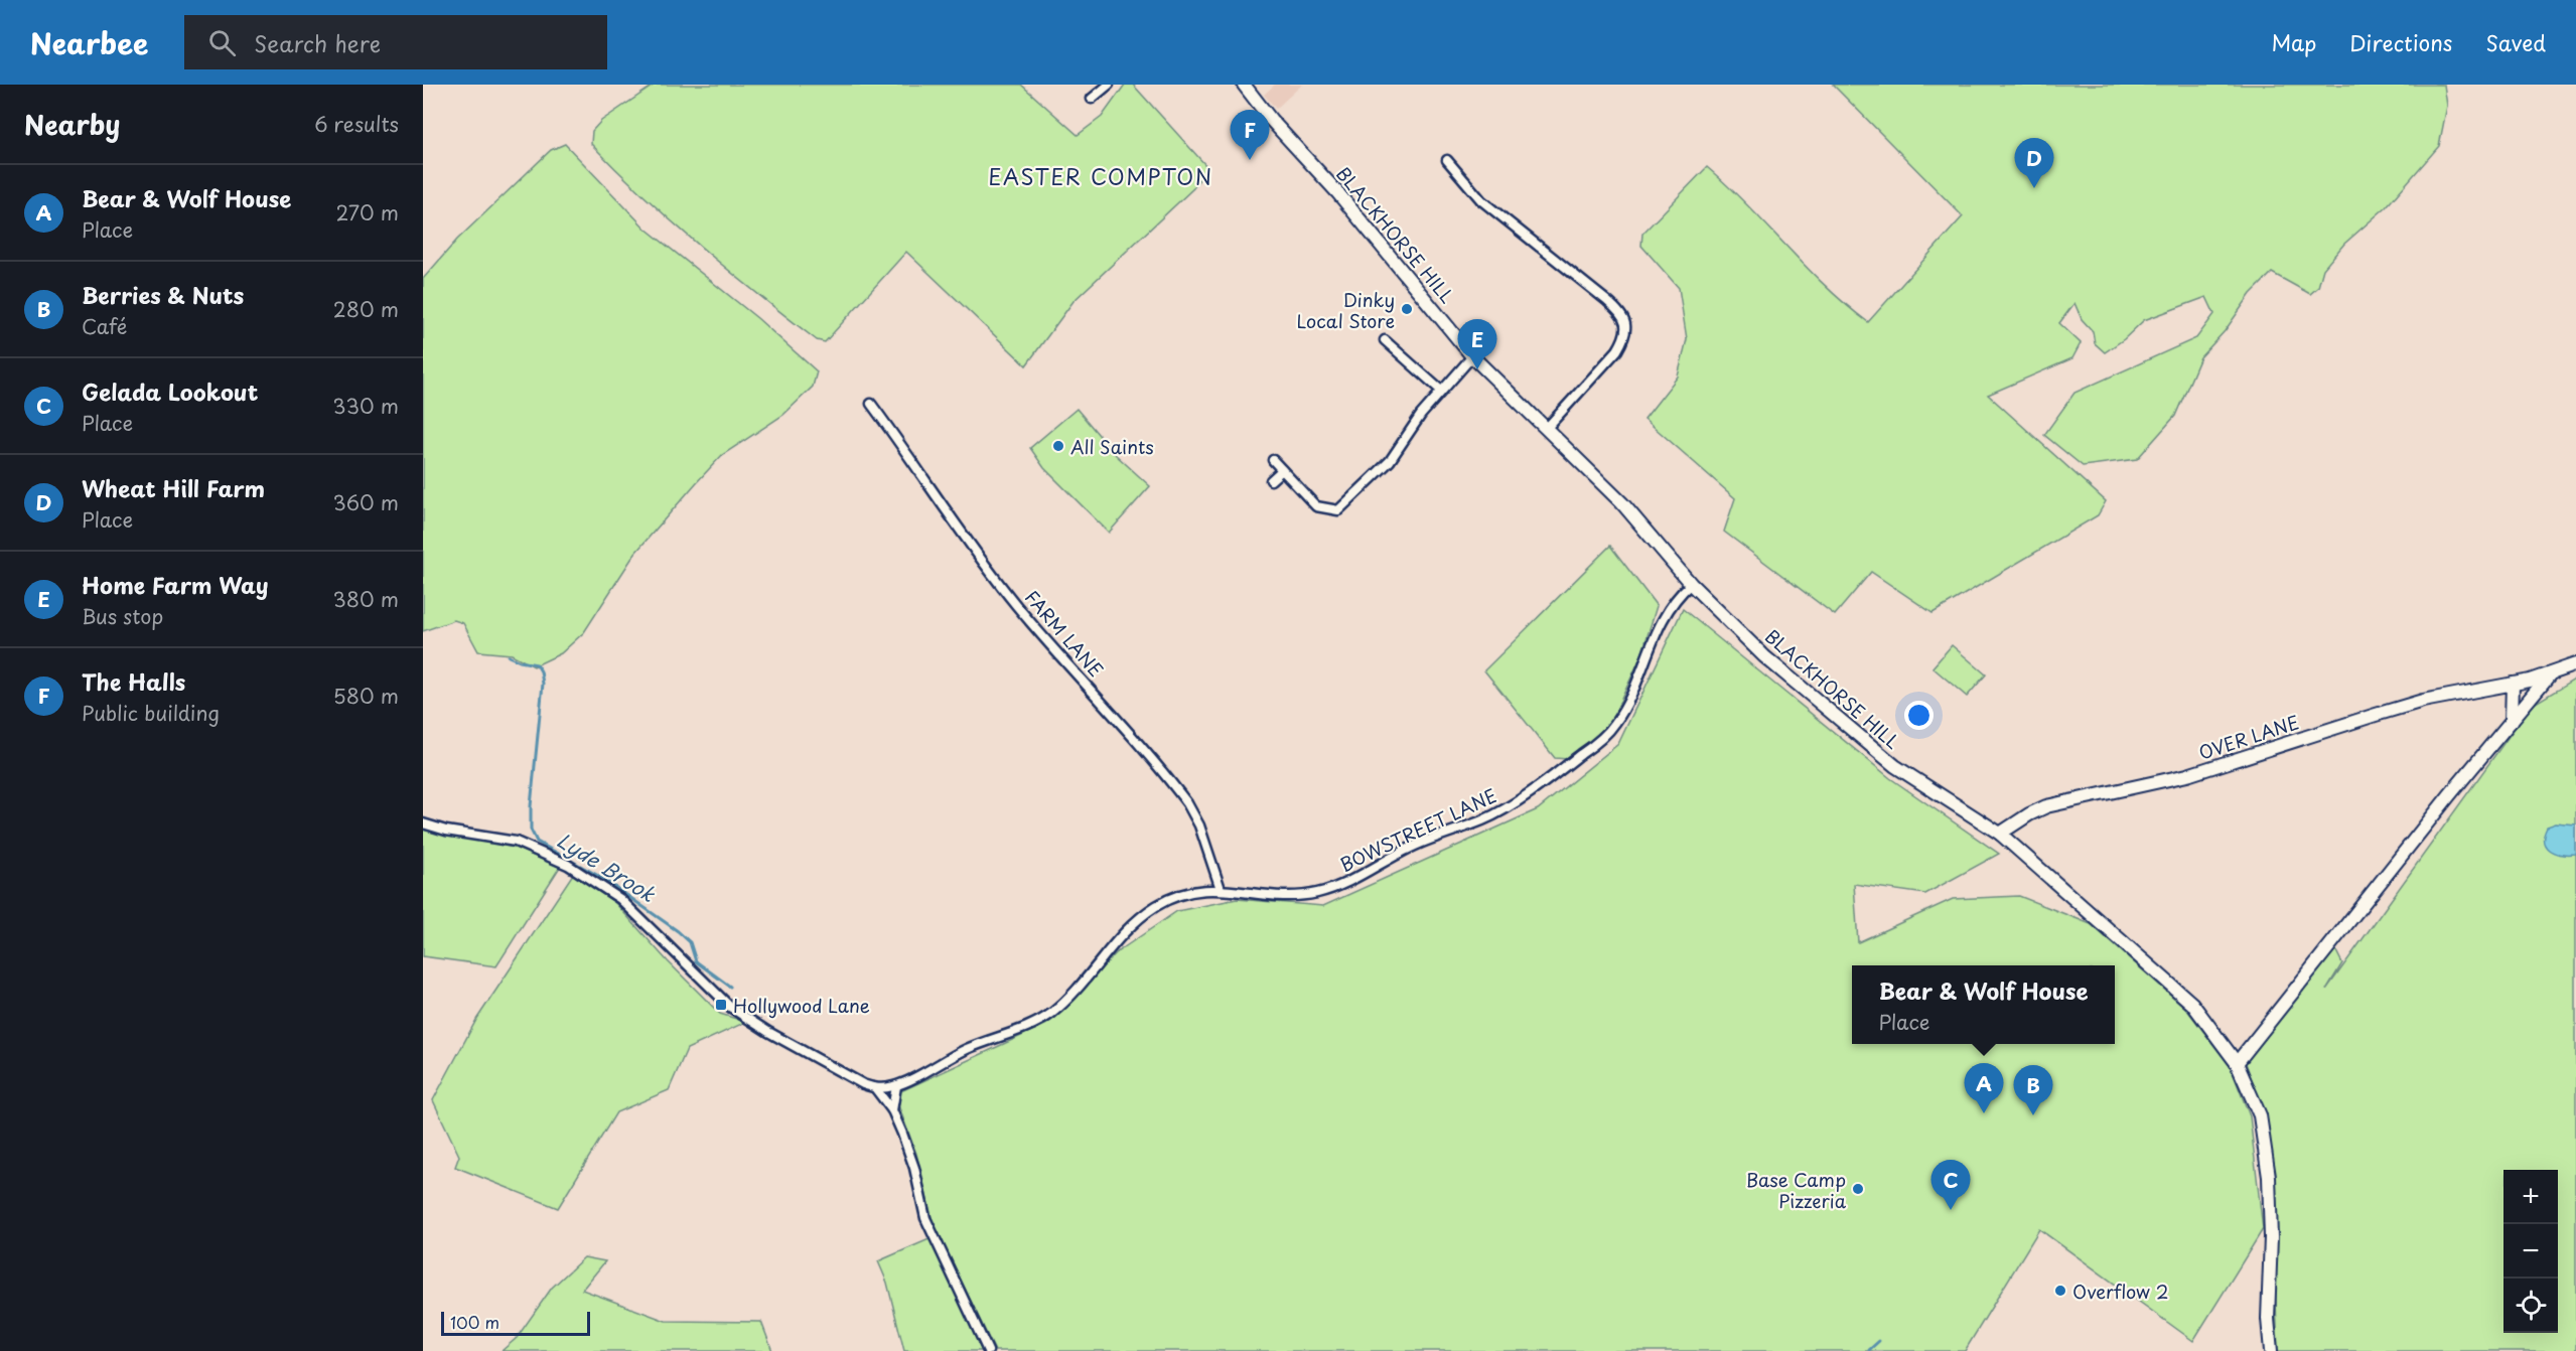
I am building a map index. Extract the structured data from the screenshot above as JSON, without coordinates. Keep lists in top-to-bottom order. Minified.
{"streets":{"main road":["BLACKHORSE HILL","OVER LANE"],"street":["FARM LANE","BOWSTREET LANE"]},"crossings":[["BLACKHORSE HILL","OVER LANE"],["BLACKHORSE HILL","BOWSTREET LANE"],["FARM LANE","BOWSTREET LANE"]],"districts":["EASTER COMPTON"],"water":["Lyde Brook"],"places":{"other":["Dinky Local Store","All Saints","Base Camp Pizzeria","Overflow 2"],"transit":["Hollywood Lane"]},"scale_bar":"100 m","page":{"header":"Nearbee","search":"Search here","nav":["Map","Directions","Saved"],"heading":["Nearby","6 results"],"pins":["F","D","E","A","B","C"],"list":[{"mark":"A","name":"Bear & Wolf House","note":"Place","value":"270 m"},{"mark":"B","name":"Berries & Nuts","note":"Café","value":"280 m"},{"mark":"C","name":"Gelada Lookout","note":"Place","value":"330 m"},{"mark":"D","name":"Wheat Hill Farm","note":"Place","value":"360 m"},{"mark":"E","name":"Home Farm Way","note":"Bus stop","value":"380 m"},{"mark":"F","name":"The Halls","note":"Public building","value":"580 m"}],"popup":["Bear & Wolf House","Place"],"map_buttons":["+","−"],"scale":"100 m"}}
